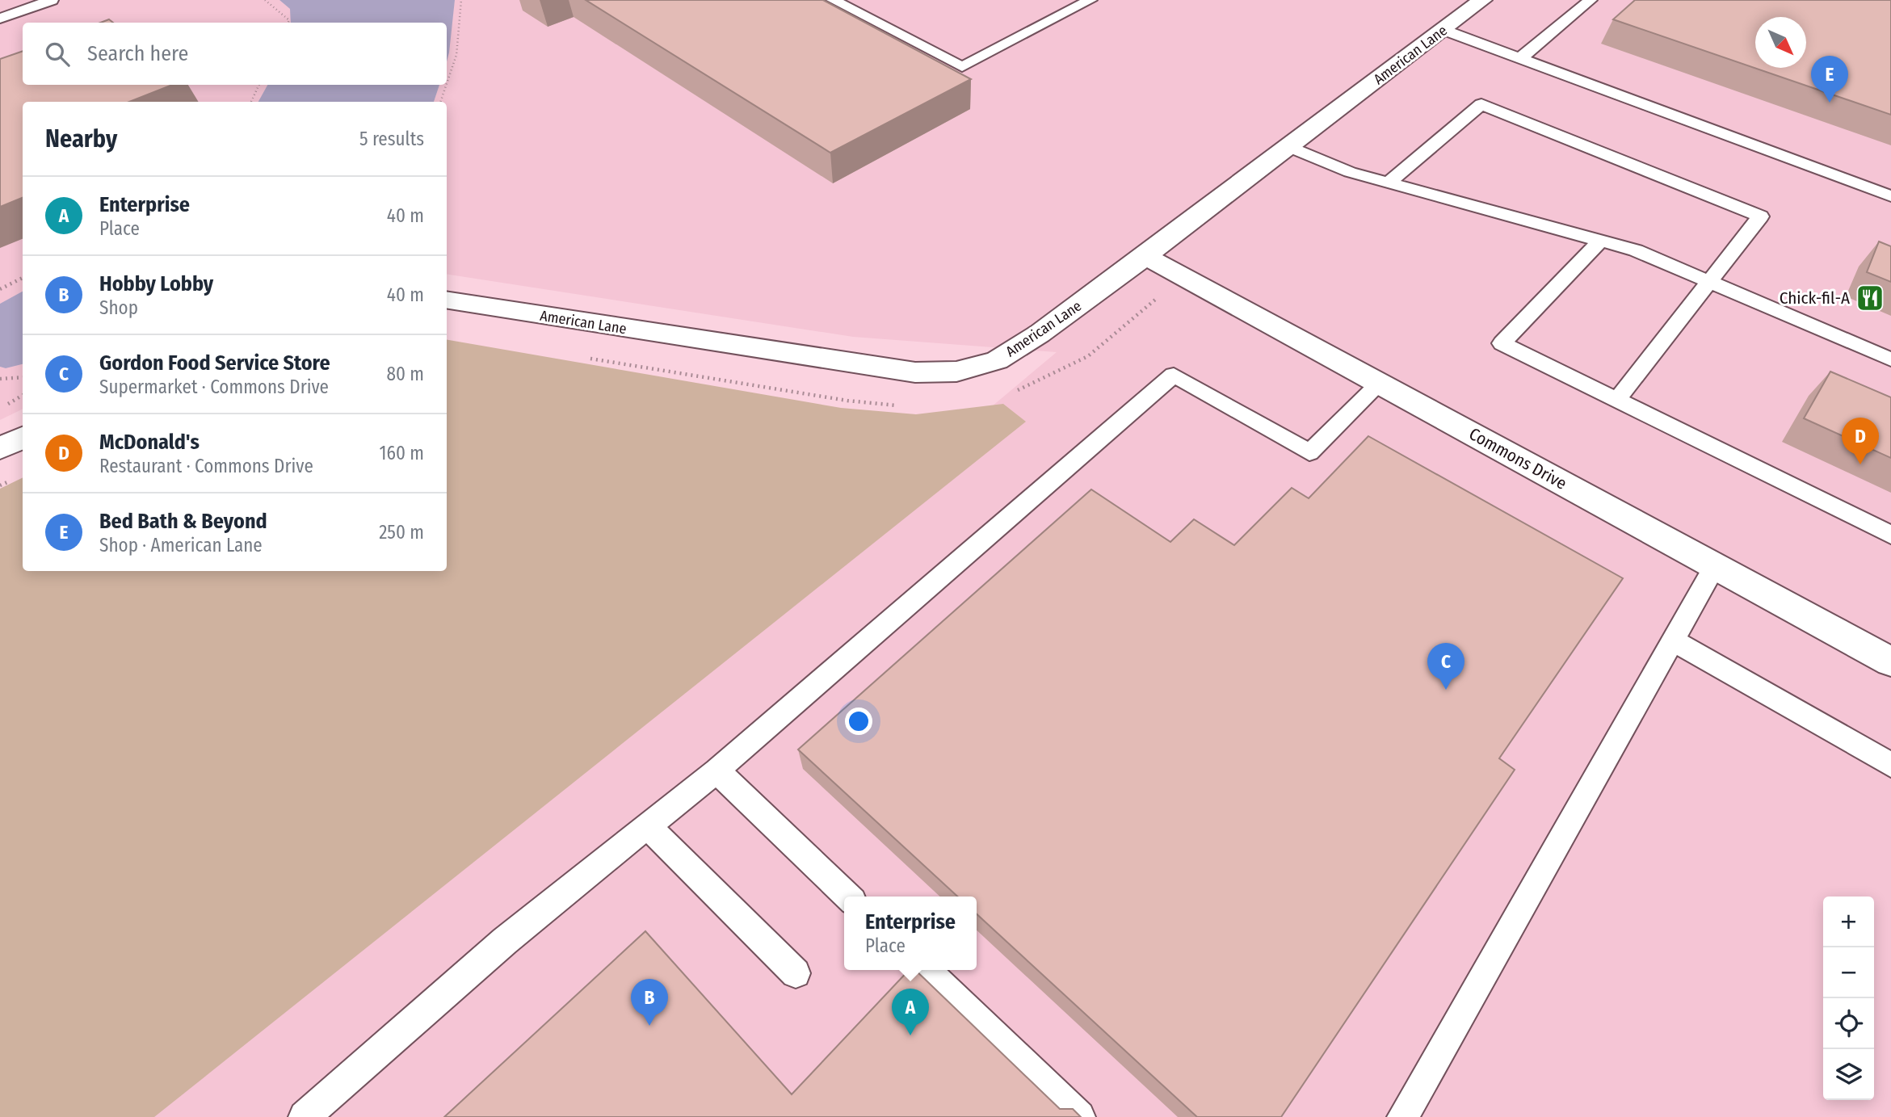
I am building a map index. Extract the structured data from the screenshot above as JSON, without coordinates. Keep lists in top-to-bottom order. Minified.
{"streets":{"street":["American Lane","Commons Drive"]},"crossings":[["American Lane","Commons Drive"]],"places":{"restaurant":["Chick-fil-A"]},"north":"bottom right","page":{"search":"Search here","pins":["E","D","C","B","A"],"heading":["Nearby","5 results"],"list":[{"mark":"A","name":"Enterprise","note":"Place","value":"40 m"},{"mark":"B","name":"Hobby Lobby","note":"Shop","value":"40 m"},{"mark":"C","name":"Gordon Food Service Store","note":"Supermarket · Commons Drive","value":"80 m"},{"mark":"D","name":"McDonald's","note":"Restaurant · Commons Drive","value":"160 m"},{"mark":"E","name":"Bed Bath & Beyond","note":"Shop · American Lane","value":"250 m"}],"map_buttons":["+","−"],"popup":["Enterprise","Place"]}}
